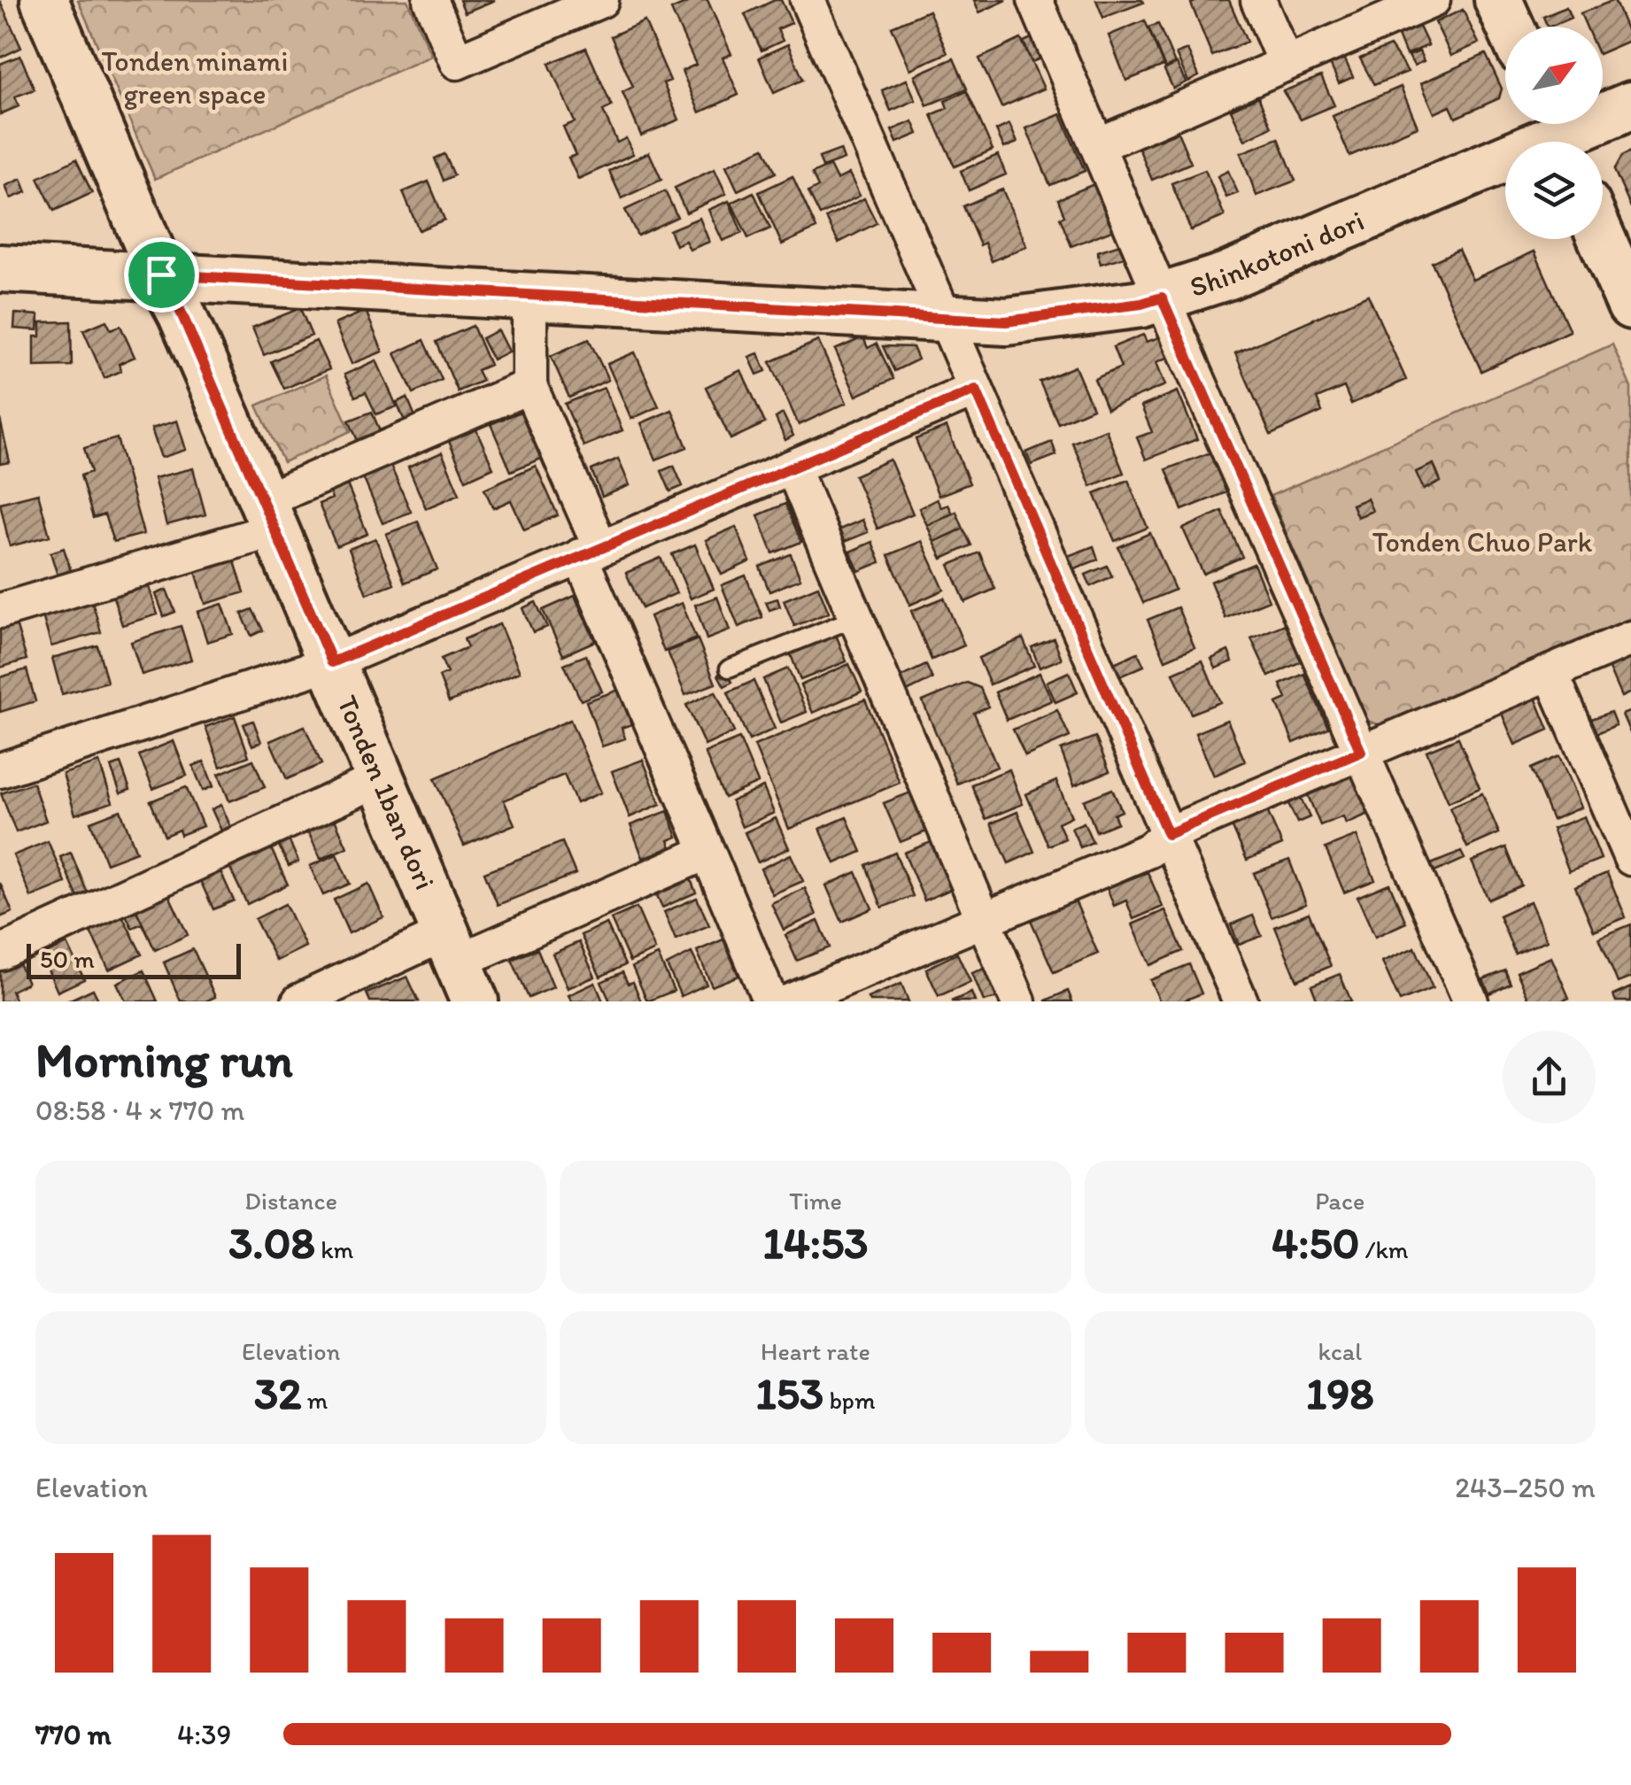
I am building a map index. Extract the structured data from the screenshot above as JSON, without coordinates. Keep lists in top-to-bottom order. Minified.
{"streets":{"street":["Shinkotoni dori","Tonden 1ban dori"]},"crossings":[["Shinkotoni dori","Tonden 1ban dori"]],"parks":["Tonden minami green space","Tonden Chuo Park"],"scale_bar":"50 m","north":"top right","page":{"scale":"50 m","heading":["Morning run","08:58 · 4 × 770 m"],"stats":[["Distance","3.08 km"],["Time","14:53"],["Pace","4:50 /km"],["Elevation","32 m"],["Heart rate","153 bpm"],["kcal","198"]],"chart":["Elevation","243–250 m"],"list":[{"name":"770 m","note":"4:39"}]}}
